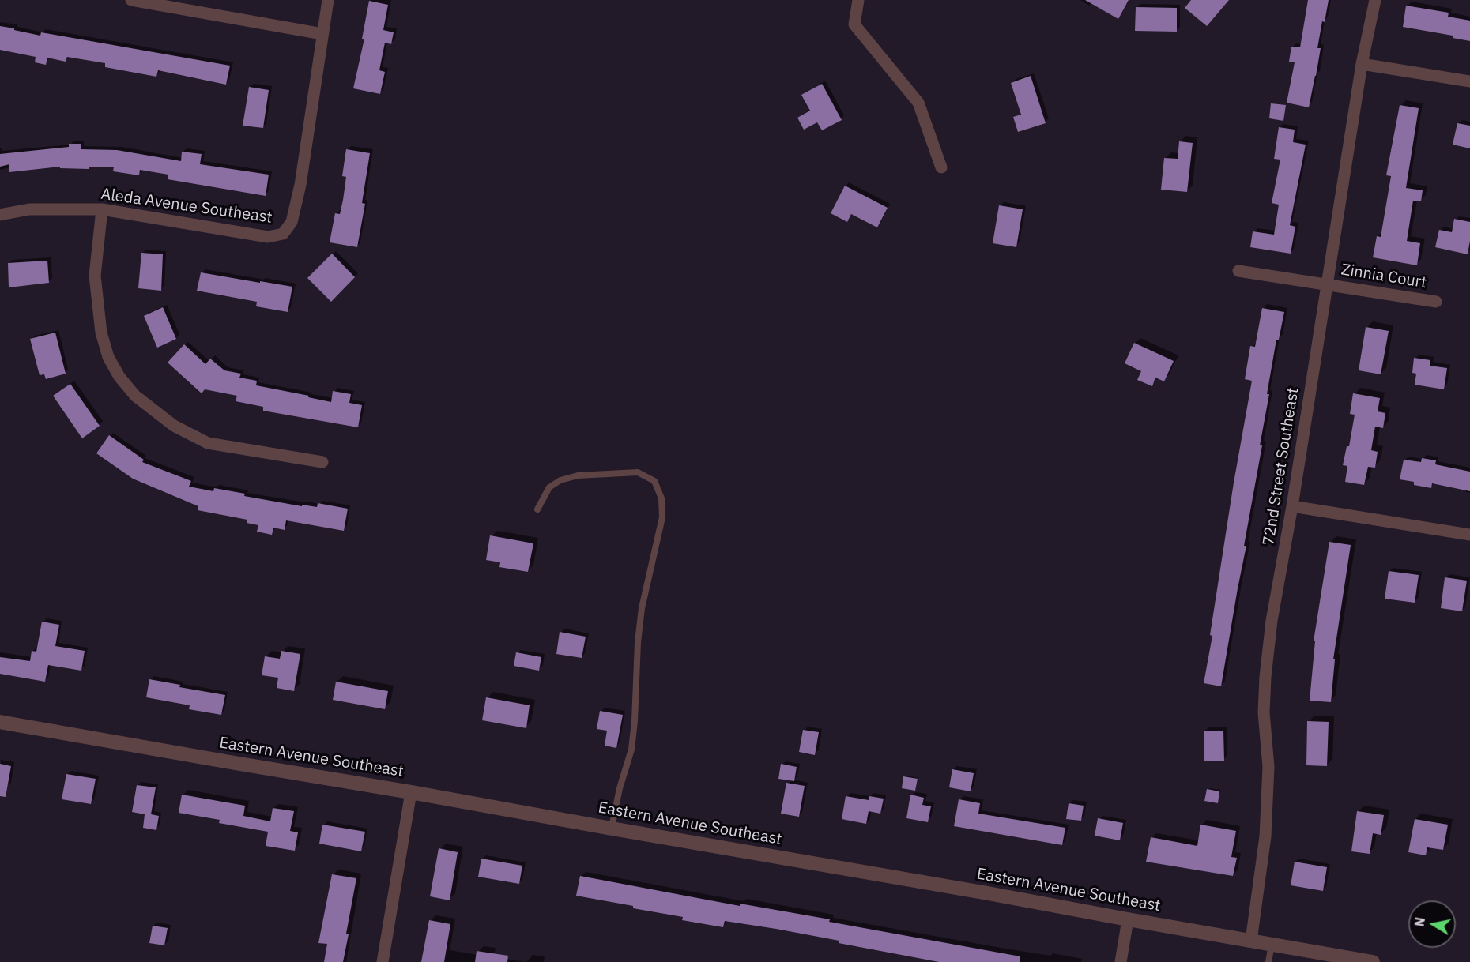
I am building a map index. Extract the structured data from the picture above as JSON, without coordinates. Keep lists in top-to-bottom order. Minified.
{"streets":{"street":["Aleda Avenue Southeast","Zinnia Court","72nd Street Southeast","Eastern Avenue Southeast"]},"crossings":[["Zinnia Court","72nd Street Southeast"],["72nd Street Southeast","Eastern Avenue Southeast"]],"north":"left"}
